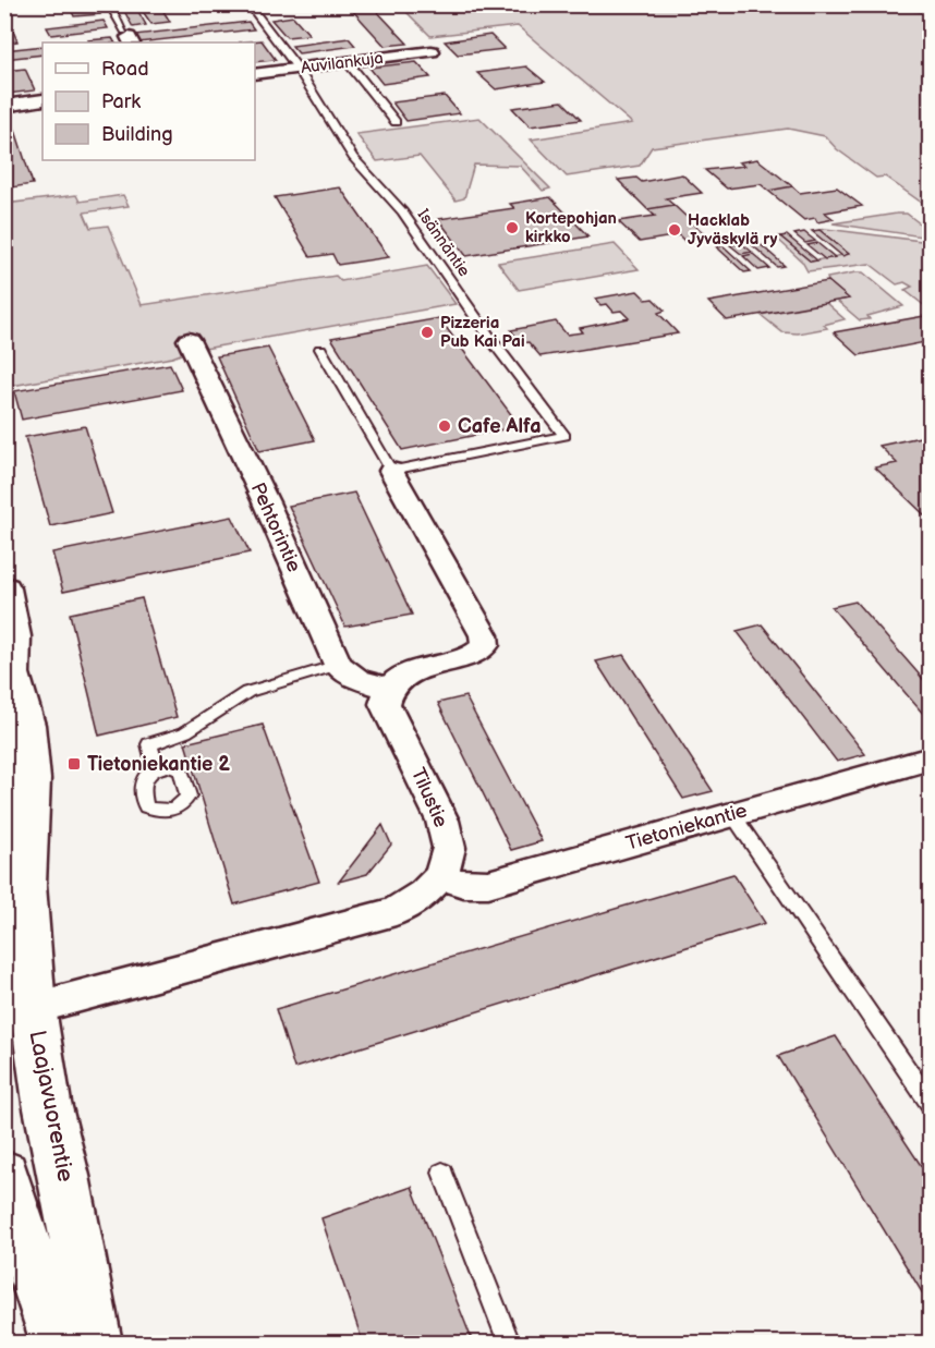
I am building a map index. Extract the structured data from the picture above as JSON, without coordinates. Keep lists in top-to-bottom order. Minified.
{"streets":{"main road":["Laajavuorentie"],"street":["Auvilankuja","Pehtorintie","Tilustie","Tietoniekantie"],"lane":["Isännäntie"]},"crossings":[["Auvilankuja","Isännäntie"],["Tilustie","Tietoniekantie"]],"places":{"other":["Kortepohjan kirkko","Hacklab Jyväskylä ry","Pizzeria Pub Kai Pai","Cafe Alfa"],"transit":["Tietoniekantie 2"]},"legend":["Road","Park","Building"]}
